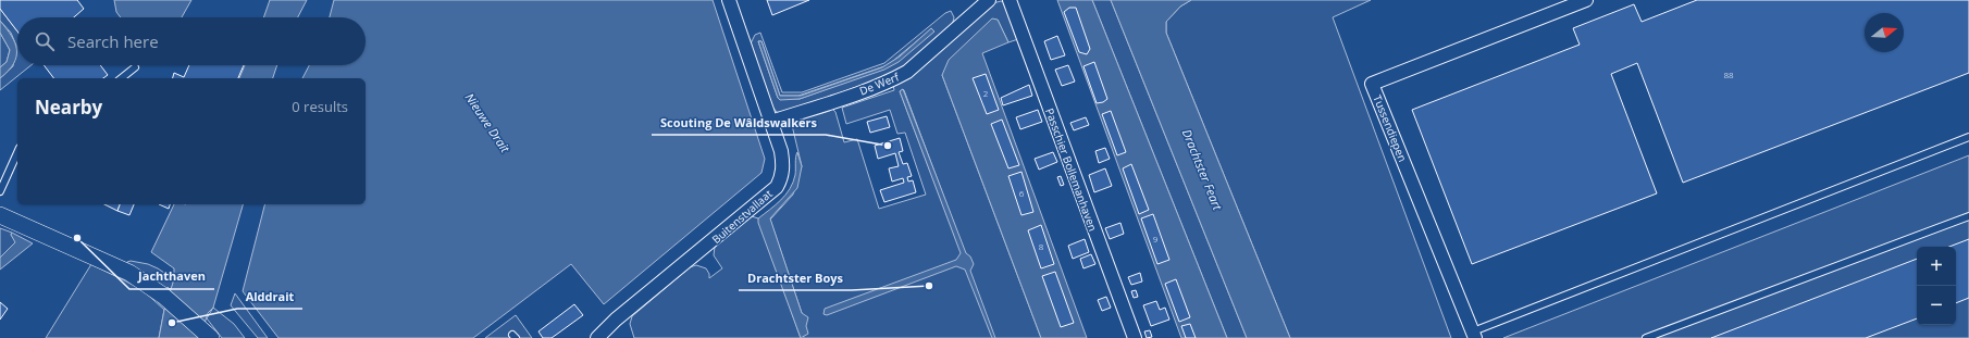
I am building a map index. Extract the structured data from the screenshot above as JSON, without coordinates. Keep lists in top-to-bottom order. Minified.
{"streets":{"street":["De Werf","Tussendiepen","Passchier Bollemanhaven","Buitenstvallaat"]},"crossings":[["De Werf","Buitenstvallaat"]],"water":["Nieuwe Drait","Drachtster Feart"],"places":["Scouting De Wâldswalkers","Jachthaven","Drachtster Boys","Alddrait"],"house_numbers":["88","2","6","9","8"],"north":"right","page":{"search":"Search here","heading":["Nearby","0 results"],"map_buttons":["+","−"]}}
